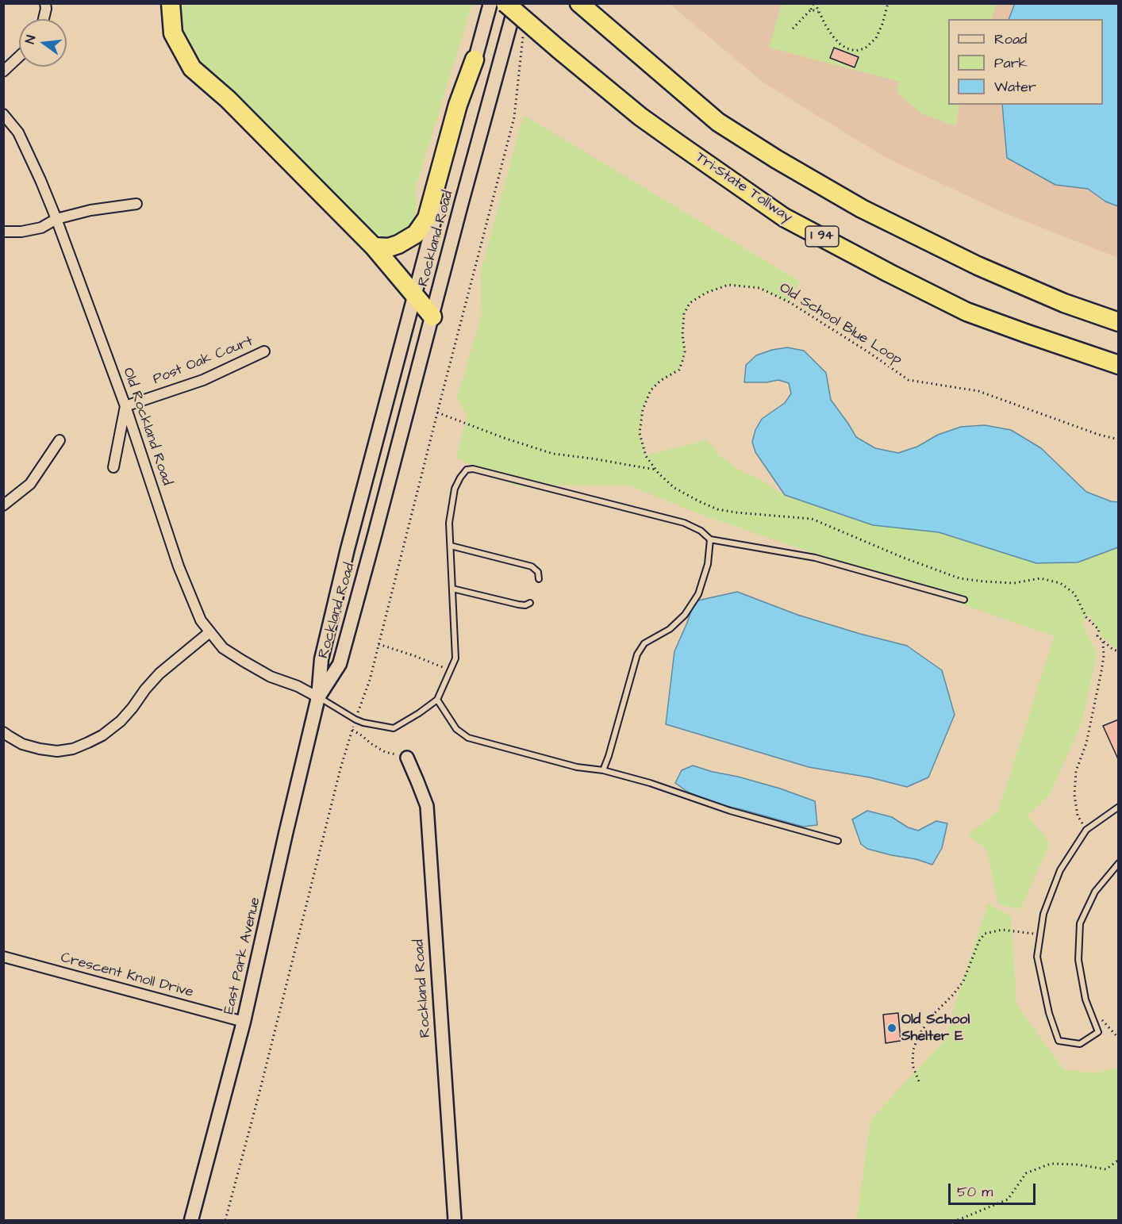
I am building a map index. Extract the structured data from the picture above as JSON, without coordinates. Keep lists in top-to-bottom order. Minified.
{"streets":{"highway":["Tri-State Tollway","I 94"],"main road":["Rockland Road","East Park Avenue"],"street":["Post Oak Court","Old Rockland Road","Crescent Knoll Drive"],"path":["Old School Blue Loop"]},"crossings":[["Rockland Road","Old Rockland Road"],["Rockland Road","East Park Avenue"],["Post Oak Court","Old Rockland Road"],["Old Rockland Road","East Park Avenue"],["East Park Avenue","Crescent Knoll Drive"]],"places":["Old School Shelter E"],"legend":["Road","Park","Water"],"scale_bar":"50 m","north":"left"}
